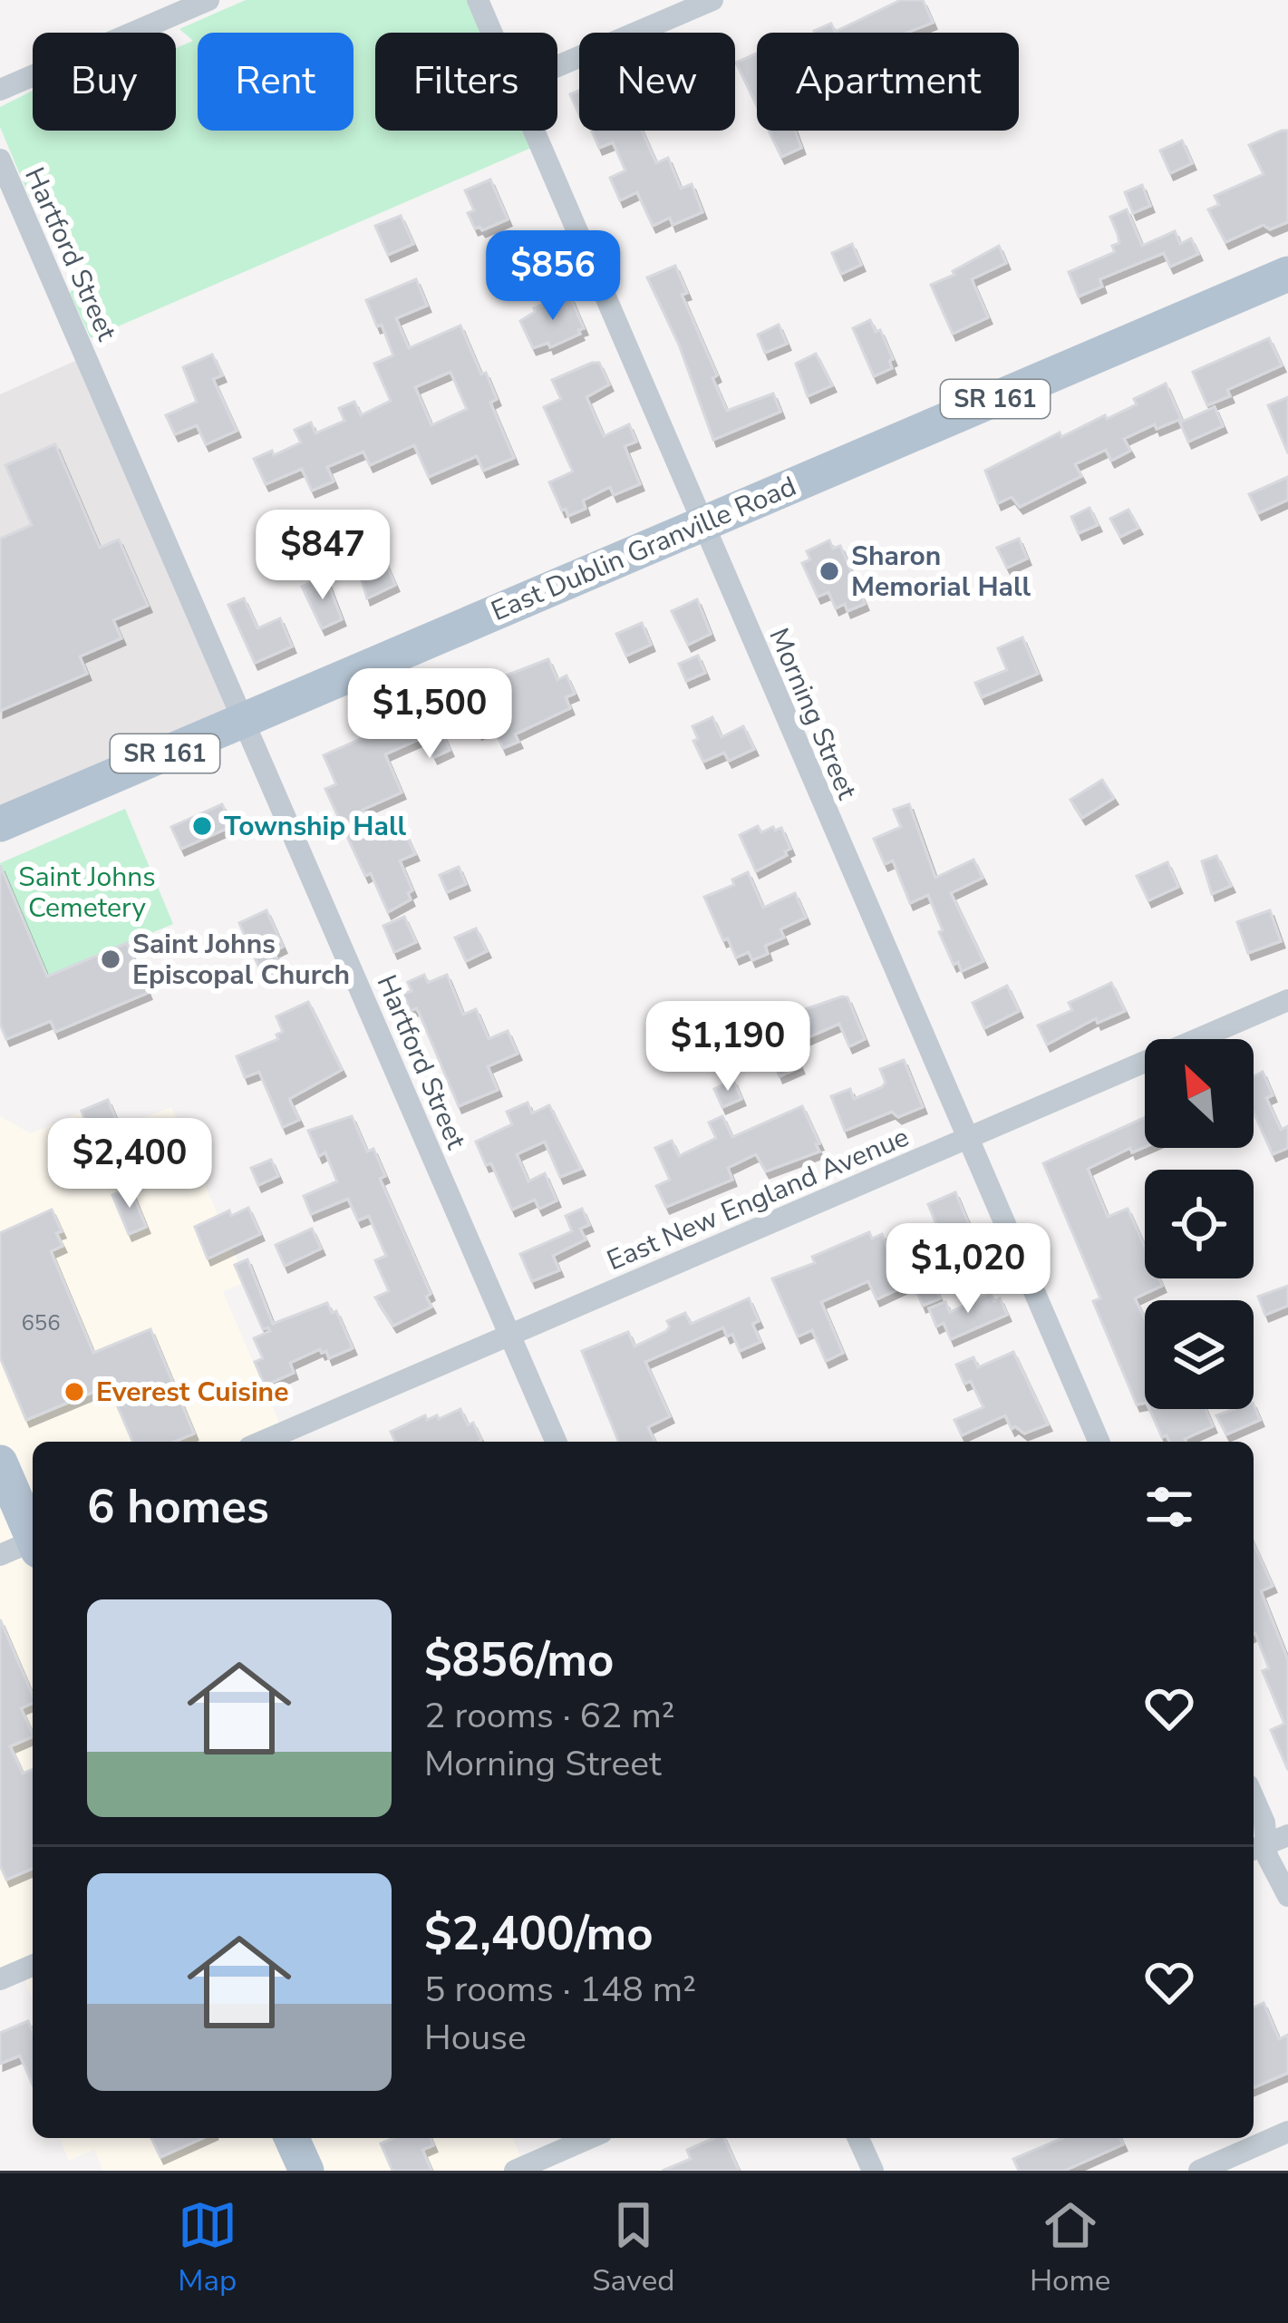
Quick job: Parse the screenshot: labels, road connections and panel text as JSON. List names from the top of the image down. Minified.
{"streets":{"main road":["SR 161","East Dublin Granville Road"],"street":["Hartford Street","Morning Street","East New England Avenue"]},"crossings":[["Hartford Street","East Dublin Granville Road"],["Hartford Street","East New England Avenue"],["East Dublin Granville Road","Morning Street"],["Morning Street","East New England Avenue"]],"parks":["Saint Johns Cemetery"],"places":["Sharon Memorial Hall","Township Hall","Saint Johns Episcopal Church","Everest Cuisine"],"house_numbers":["656"],"north":"top left","page":{"chip":["Buy","Rent","Filters","New","Apartment"],"price":["$856","$847","$1,500","$1,190","$2,400","$1,020"],"heading":"6 homes","list":[{"name":"$856/mo","note":"2 rooms · 62 m² · Morning Street"},{"name":"$2,400/mo","note":"5 rooms · 148 m² · House"}],"tabs":["Map","Saved","Home"]}}
